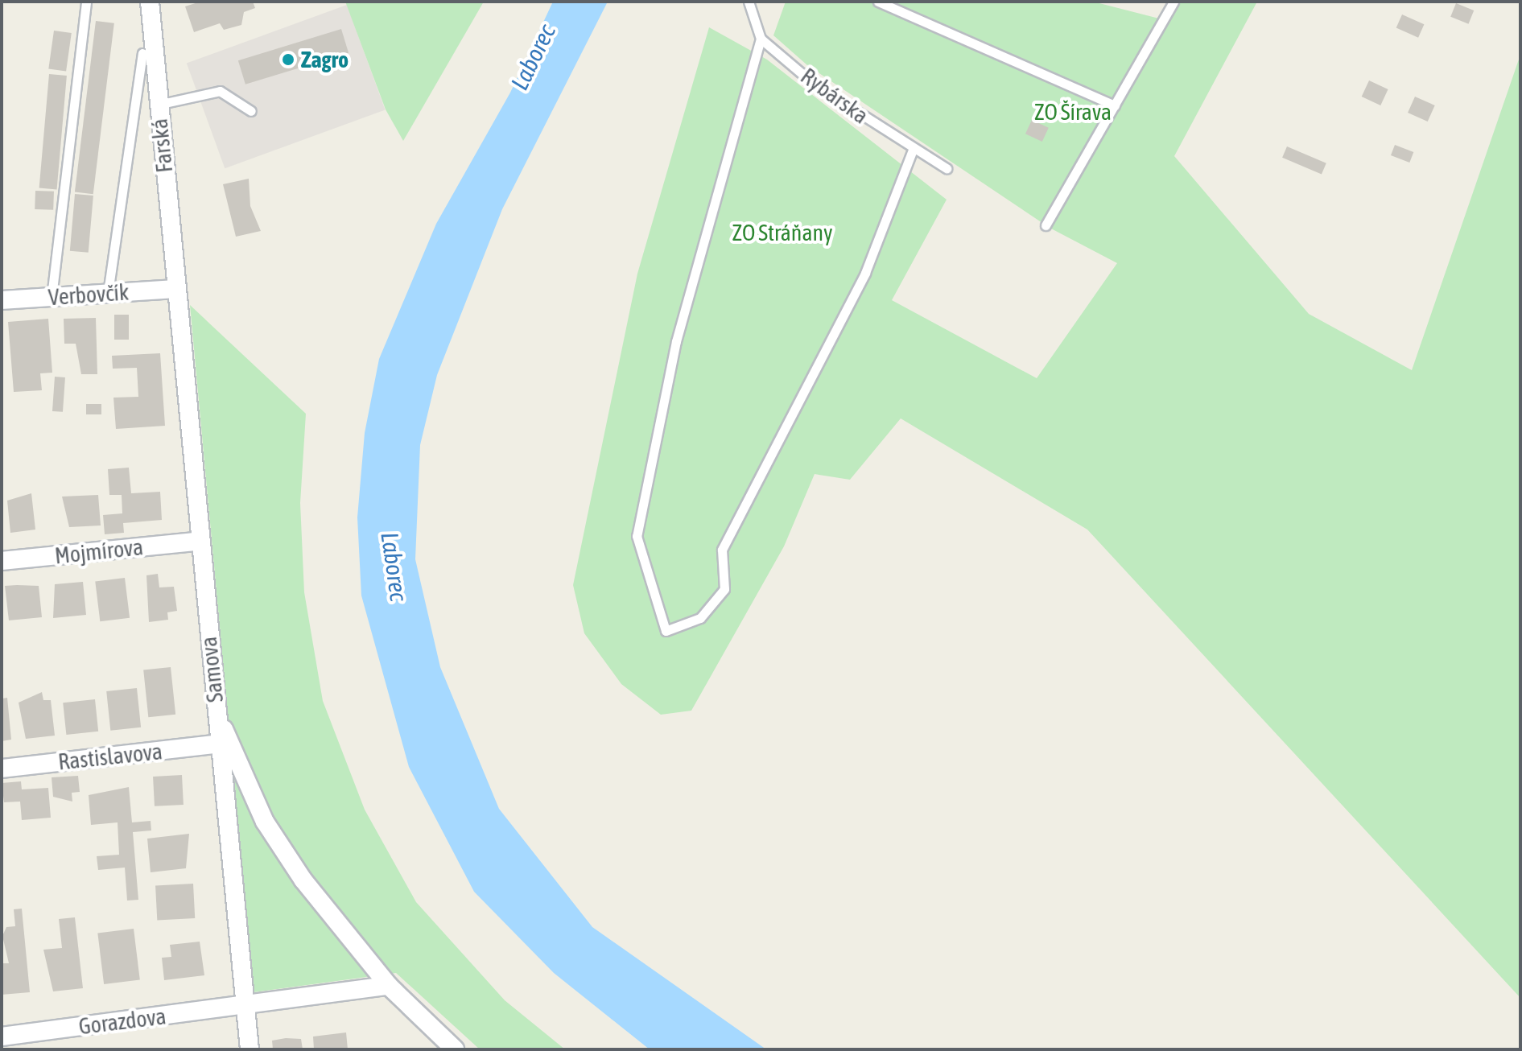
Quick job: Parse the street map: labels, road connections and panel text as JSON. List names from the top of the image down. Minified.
{"streets":{"street":["Farská","Verbovčík","Mojmírova","Samova","Rastislavova","Gorazdova"],"lane":["Rybárska"]},"crossings":[["Farská","Verbovčík"],["Farská","Samova"],["Verbovčík","Samova"],["Mojmírova","Samova"],["Samova","Rastislavova"],["Samova","Gorazdova"]],"water":["Laborec"],"parks":["ZO Šírava","ZO Stráňany"],"places":["Zagro"]}
